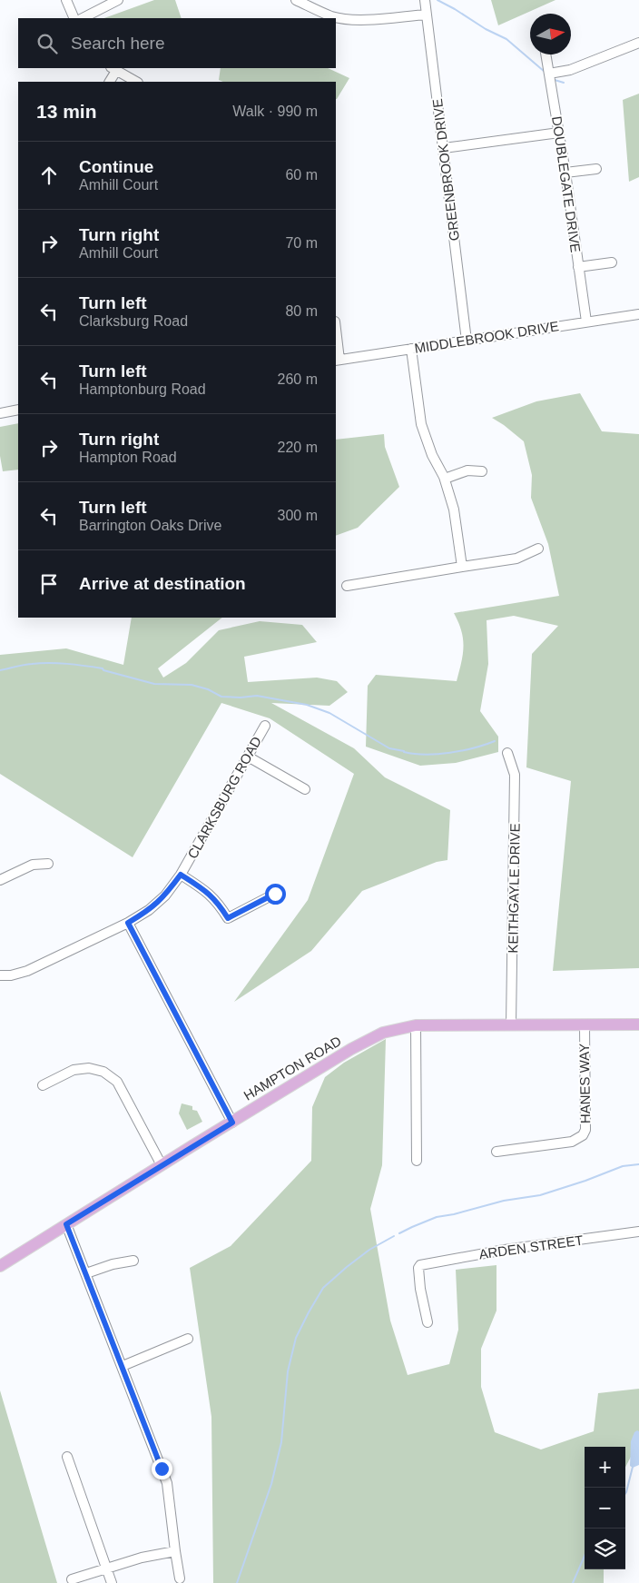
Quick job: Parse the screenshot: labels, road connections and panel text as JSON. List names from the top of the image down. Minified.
{"streets":{"main road":["HAMPTON ROAD"],"street":["GREENBROOK DRIVE","DOUBLEGATE DRIVE","MIDDLEBROOK DRIVE","CLARKSBURG ROAD","KEITHGAYLE DRIVE","HANES WAY","ARDEN STREET"]},"crossings":[["GREENBROOK DRIVE","MIDDLEBROOK DRIVE"],["DOUBLEGATE DRIVE","MIDDLEBROOK DRIVE"],["KEITHGAYLE DRIVE","HAMPTON ROAD"],["HAMPTON ROAD","HANES WAY"]],"north":"right","page":{"search":"Search here","heading":["13 min","Walk · 990 m"],"list":[["Continue","Amhill Court","60 m"],["Turn right","Amhill Court","70 m"],["Turn left","Clarksburg Road","80 m"],["Turn left","Hamptonburg Road","260 m"],["Turn right","Hampton Road","220 m"],["Turn left","Barrington Oaks Drive","300 m"],"Arrive at destination"],"map_buttons":["+","−"]}}
